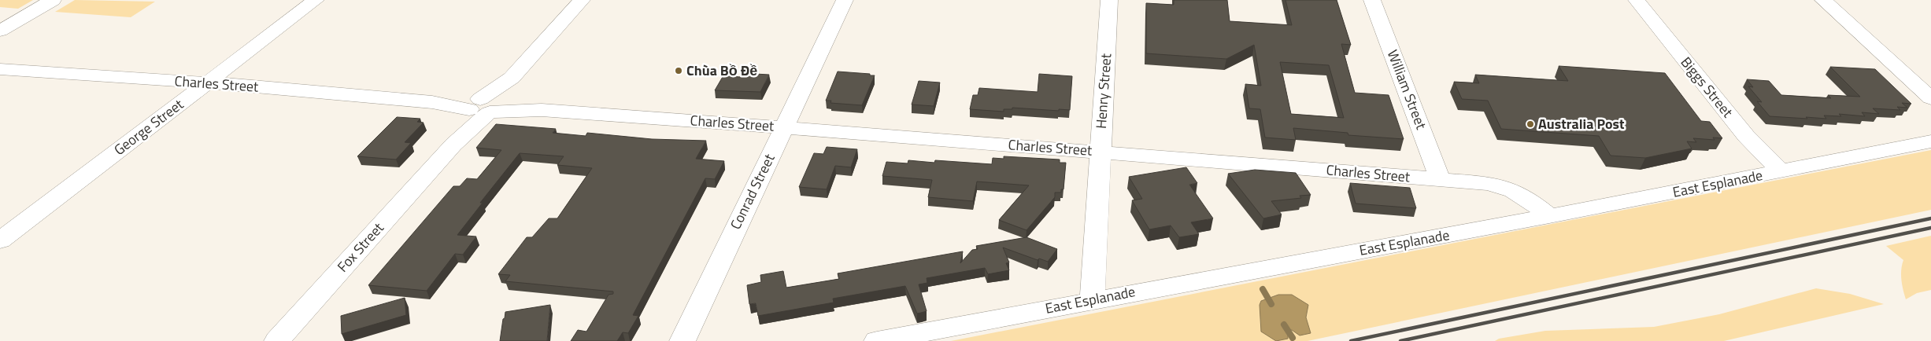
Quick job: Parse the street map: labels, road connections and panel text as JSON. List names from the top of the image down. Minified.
{"streets":{"street":["Charles Street","Biggs Street","William Street","Henry Street","George Street","East Esplanade","Conrad Street","Fox Street"]},"crossings":[["Charles Street","William Street"],["Charles Street","Henry Street"],["Charles Street","George Street"],["Charles Street","East Esplanade"],["Charles Street","Conrad Street"],["Charles Street","Fox Street"],["Biggs Street","East Esplanade"],["Henry Street","East Esplanade"]],"places":["Chùa Bồ Đề","Australia Post"]}
